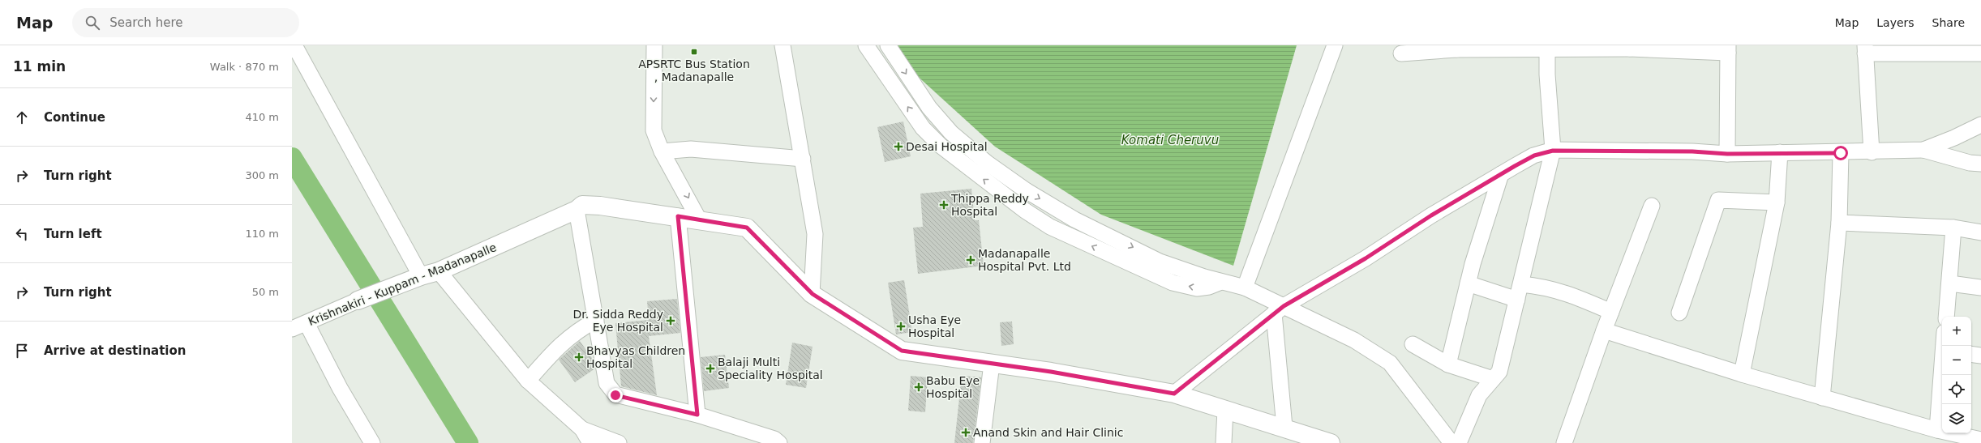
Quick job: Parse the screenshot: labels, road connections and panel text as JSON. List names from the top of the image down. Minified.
{"streets":{"main road":["Krishnakiri - Kuppam - Madanapalle"]},"water":["Komati Cheruvu"],"places":{"transit":["APSRTC Bus Station , Madanapalle"],"health":["Desai Hospital","Thippa Reddy Hospital","Madanapalle Hospital Pvt. Ltd","Dr. Sidda Reddy Eye Hospital","Usha Eye Hospital","Bhavyas Children Hospital","Balaji Multi Speciality Hospital","Babu Eye Hospital","Anand Skin and Hair Clinic"]},"page":{"header":"Map","search":"Search here","nav":["Map","Layers","Share"],"heading":["11 min","Walk · 870 m"],"list":[["Continue","410 m"],["Turn right","300 m"],["Turn left","110 m"],["Turn right","50 m"],"Arrive at destination"],"map_buttons":["+","−"]}}
